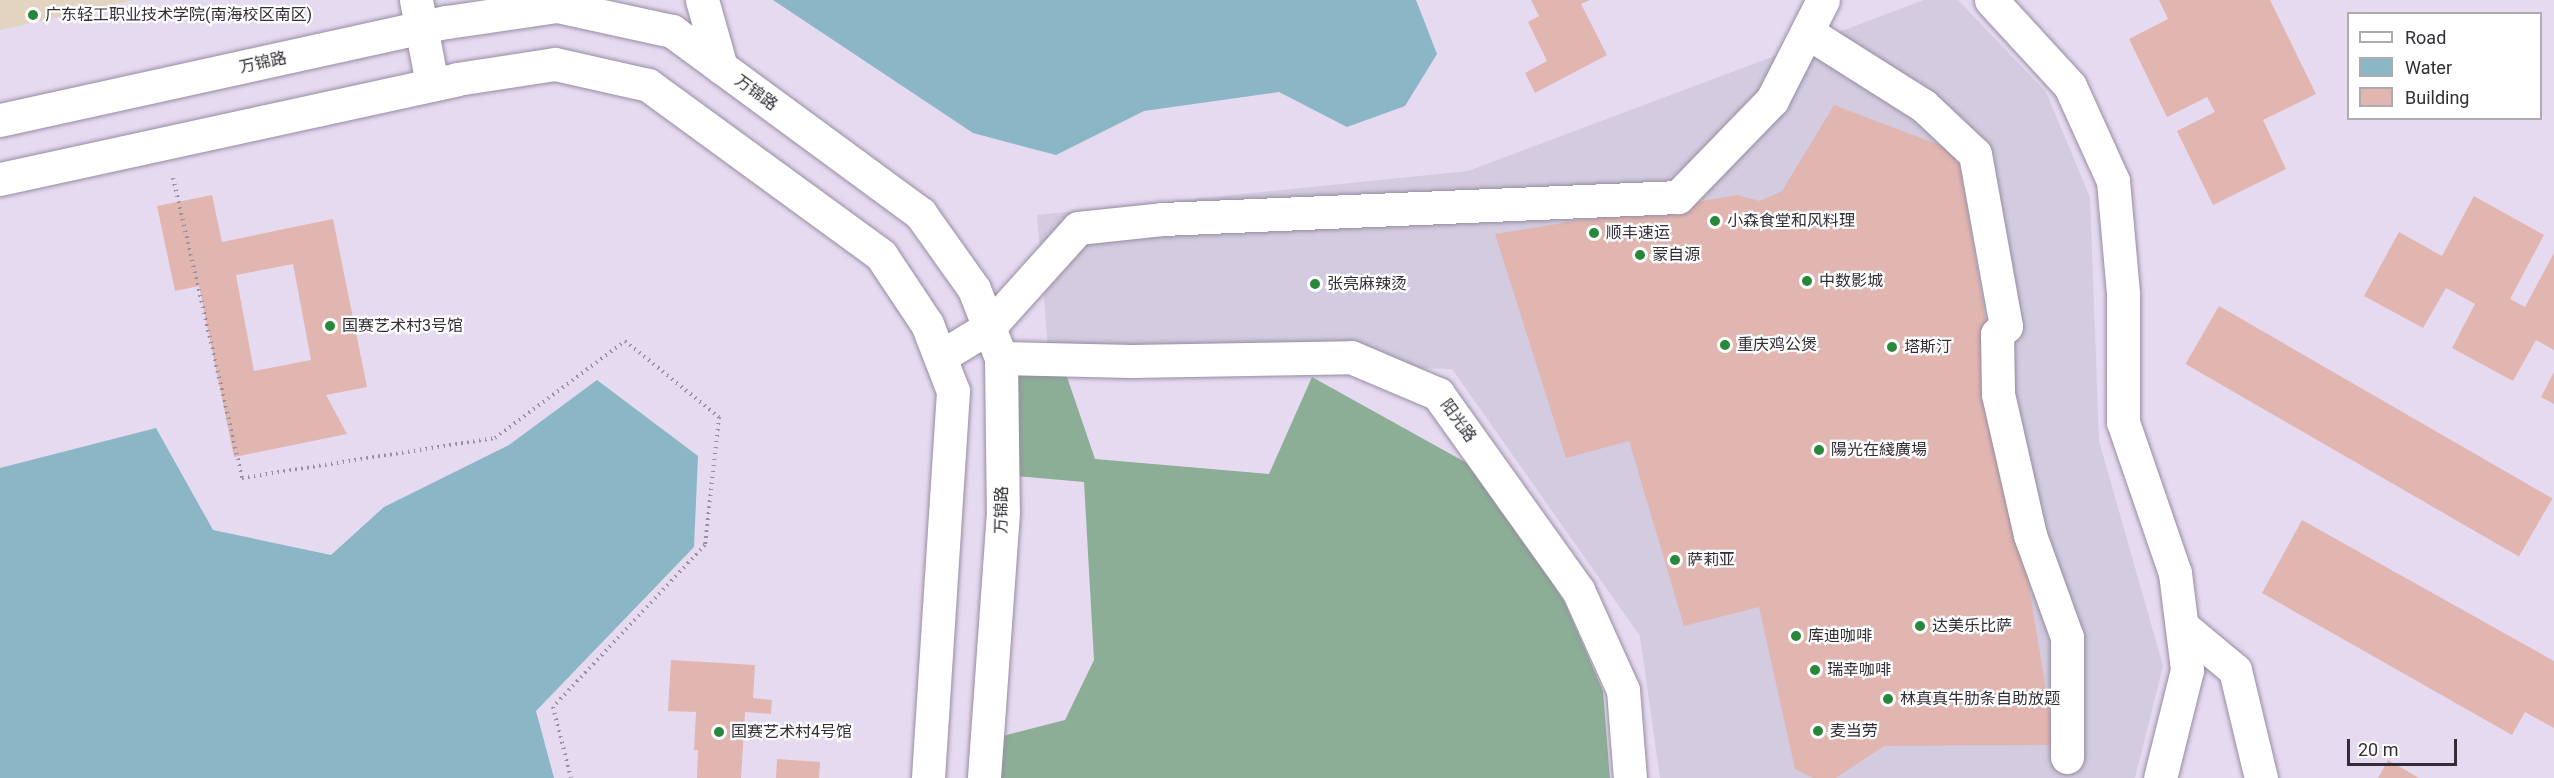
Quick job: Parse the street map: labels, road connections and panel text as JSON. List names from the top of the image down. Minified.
{"streets":{"street":["万锦路","阳光路"]},"crossings":[["万锦路","阳光路"]],"places":["广东轻工职业技术学院(南海校区南区)","小森食堂和风料理","顺丰速运","蒙自源","中数影城","张亮麻辣烫","国赛艺术村3号馆","重庆鸡公煲","塔斯汀","陽光在綫廣場","萨莉亚","达美乐比萨","库迪咖啡","瑞幸咖啡","林真真牛肋条自助放题","麦当劳","国赛艺术村4号馆"],"legend":["Road","Water","Building"],"scale_bar":"20 m"}
